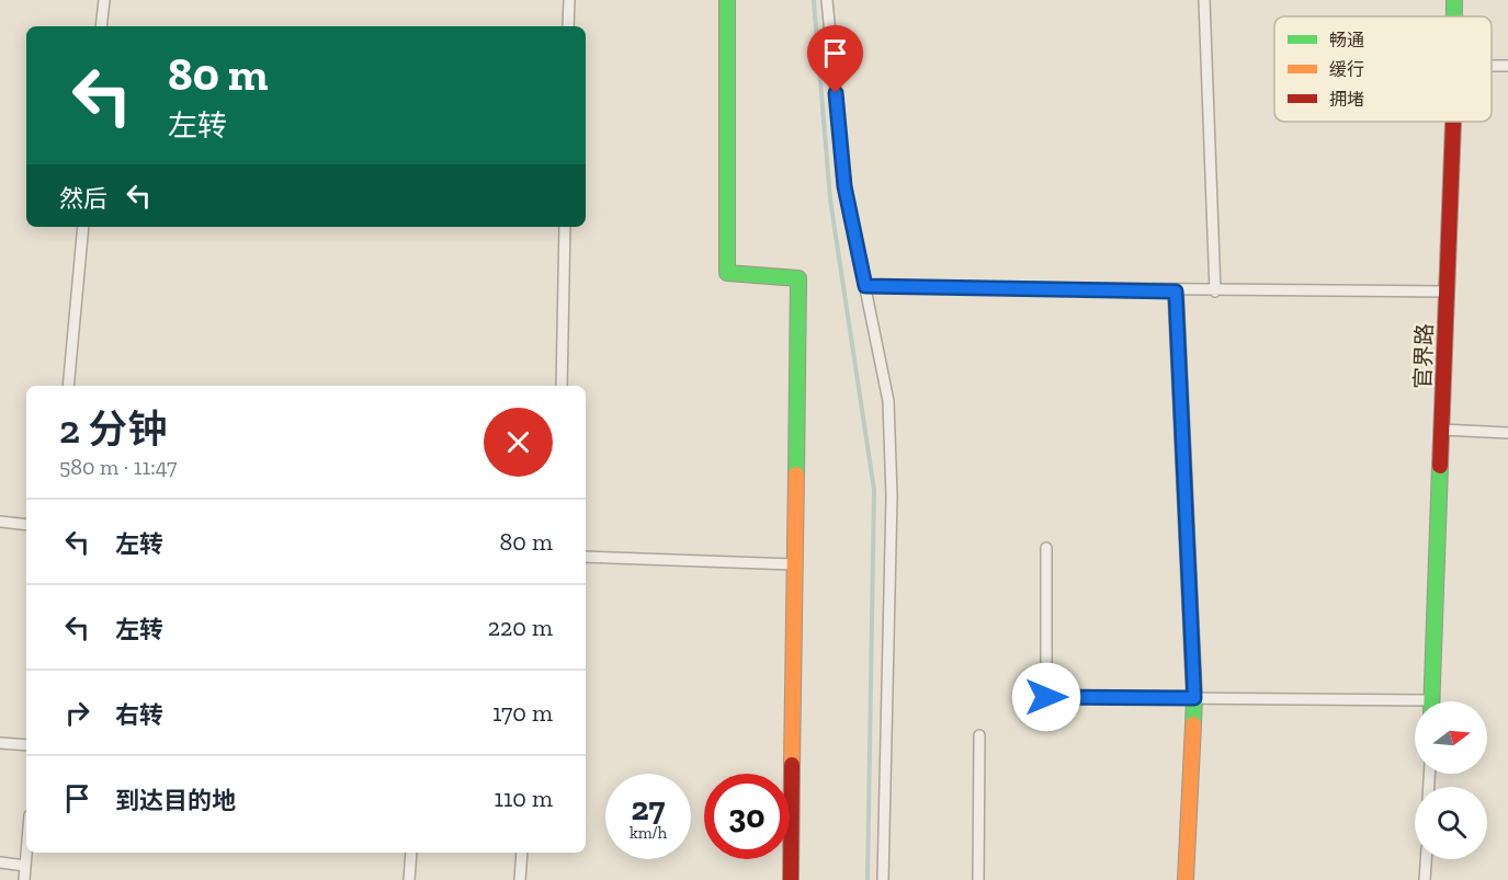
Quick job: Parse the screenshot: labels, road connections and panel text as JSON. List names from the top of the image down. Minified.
{"streets":{"street":["官界路"]},"legend":["畅通","缓行","拥堵"],"north":"right","page":{"turn":["80 m","左转"],"then":"然后","heading":["2 分钟","580 m · 11:47"],"list":[{"name":"左转","value":"80 m"},{"name":"左转","value":"220 m"},{"name":"右转","value":"170 m"},{"name":"到达目的地","value":"110 m"}],"speed":"27 km/h","limit":"30"}}
